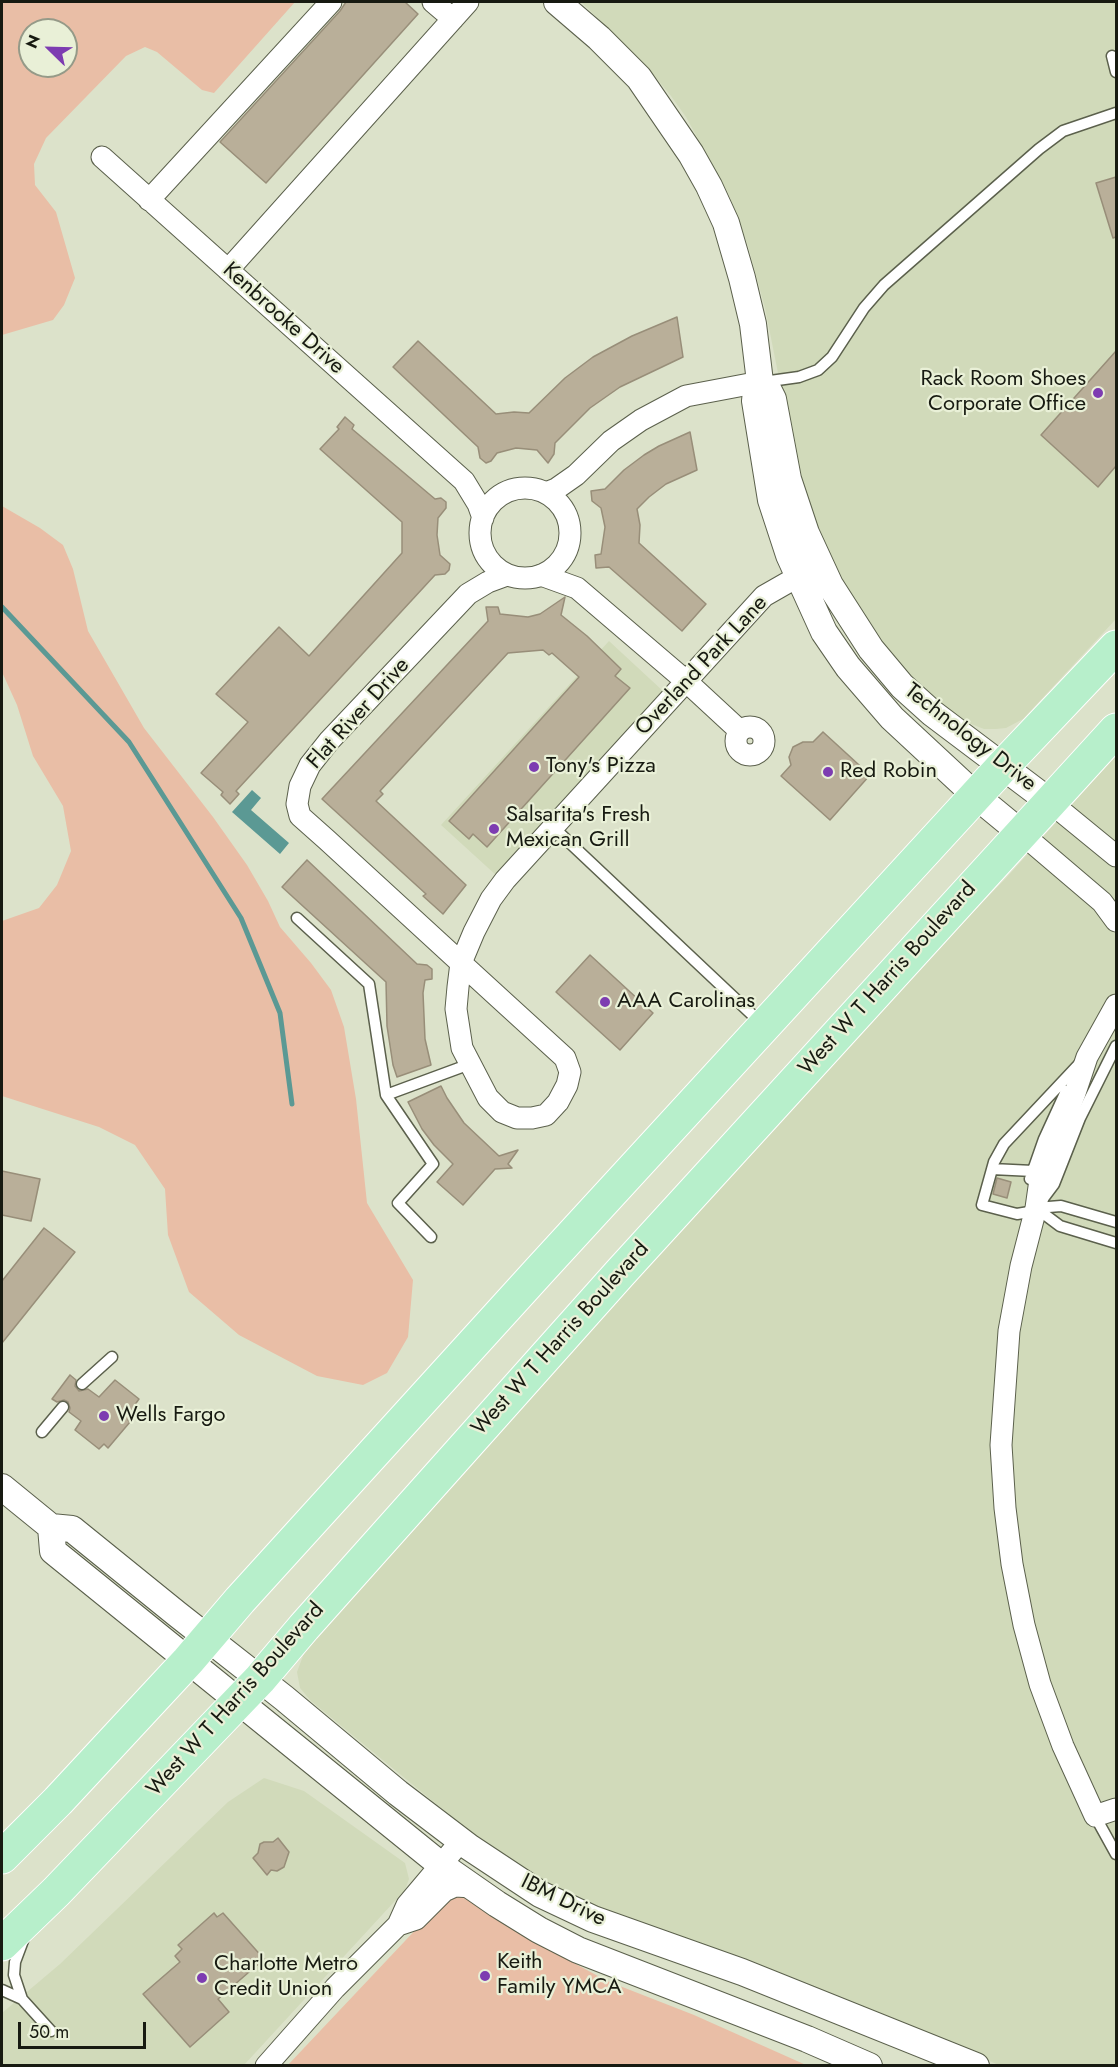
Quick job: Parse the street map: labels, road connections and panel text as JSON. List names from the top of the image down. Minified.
{"streets":{"main road":["West W T Harris Boulevard"],"street":["Kenbrooke Drive","Overland Park Lane","Flat River Drive","Technology Drive","IBM Drive"]},"crossings":[["Kenbrooke Drive","Flat River Drive"],["Overland Park Lane","Flat River Drive"],["Overland Park Lane","Technology Drive"],["Technology Drive","West W T Harris Boulevard"],["West W T Harris Boulevard","IBM Drive"]],"places":["Rack Room Shoes Corporate Office","Tony's Pizza","Red Robin","Salsarita's Fresh Mexican Grill","AAA Carolinas","Wells Fargo","Keith Family YMCA","Charlotte Metro Credit Union"],"scale_bar":"50 m","north":"top left"}
